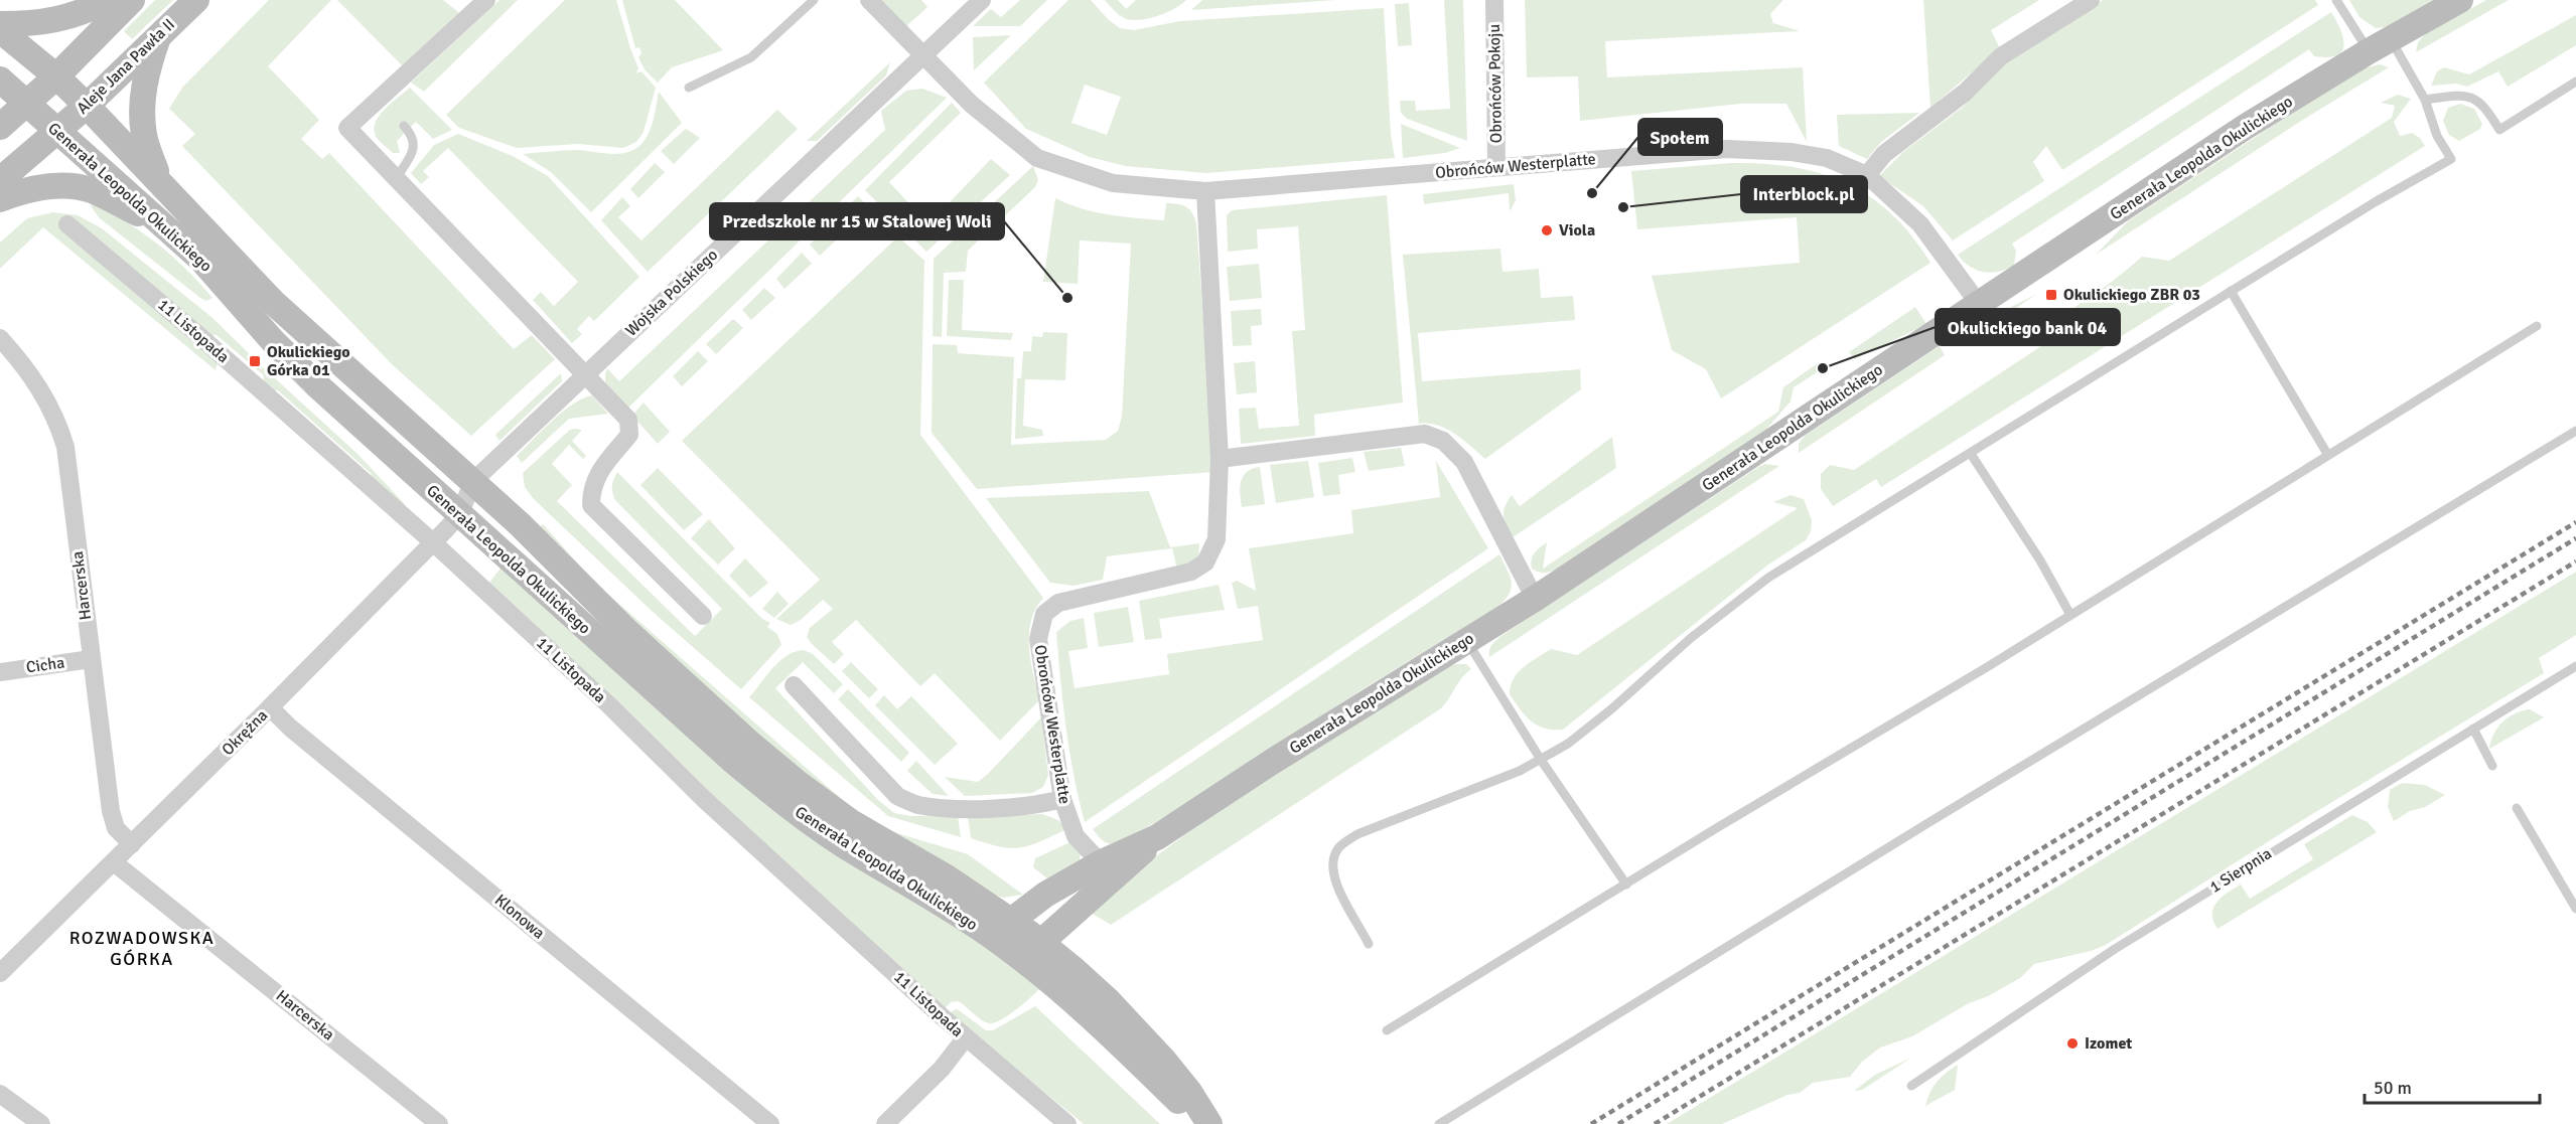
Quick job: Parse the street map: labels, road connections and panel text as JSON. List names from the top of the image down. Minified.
{"streets":{"street":["Aleje Jana Pawła II","Obrońców Pokoju","Generała Leopolda Okulickiego","Obrońców Westerplatte","Wojska Polskiego","11 Listopada","Harcerska","Cicha","Okrężna","Klonowa"],"lane":["1 Sierpnia"]},"crossings":[["Aleje Jana Pawła II","Generała Leopolda Okulickiego"],["Obrońców Pokoju","Obrońców Westerplatte"],["Generała Leopolda Okulickiego","Obrońców Westerplatte"],["Generała Leopolda Okulickiego","Wojska Polskiego"],["Generała Leopolda Okulickiego","Okrężna"],["Obrońców Westerplatte","Wojska Polskiego"],["Wojska Polskiego","Okrężna"],["11 Listopada","Okrężna"],["Harcerska","Cicha"],["Harcerska","Okrężna"],["Okrężna","Klonowa"]],"districts":["ROZWADOWSKA GÓRKA"],"places":{"other":["Społem","Interblock.pl","Viola","Przedszkole nr 15 w Stalowej Woli","Okulickiego bank 04","Izomet"],"transit":["Okulickiego ZBR 03","Okulickiego Górka 01"]},"scale_bar":"50 m"}
